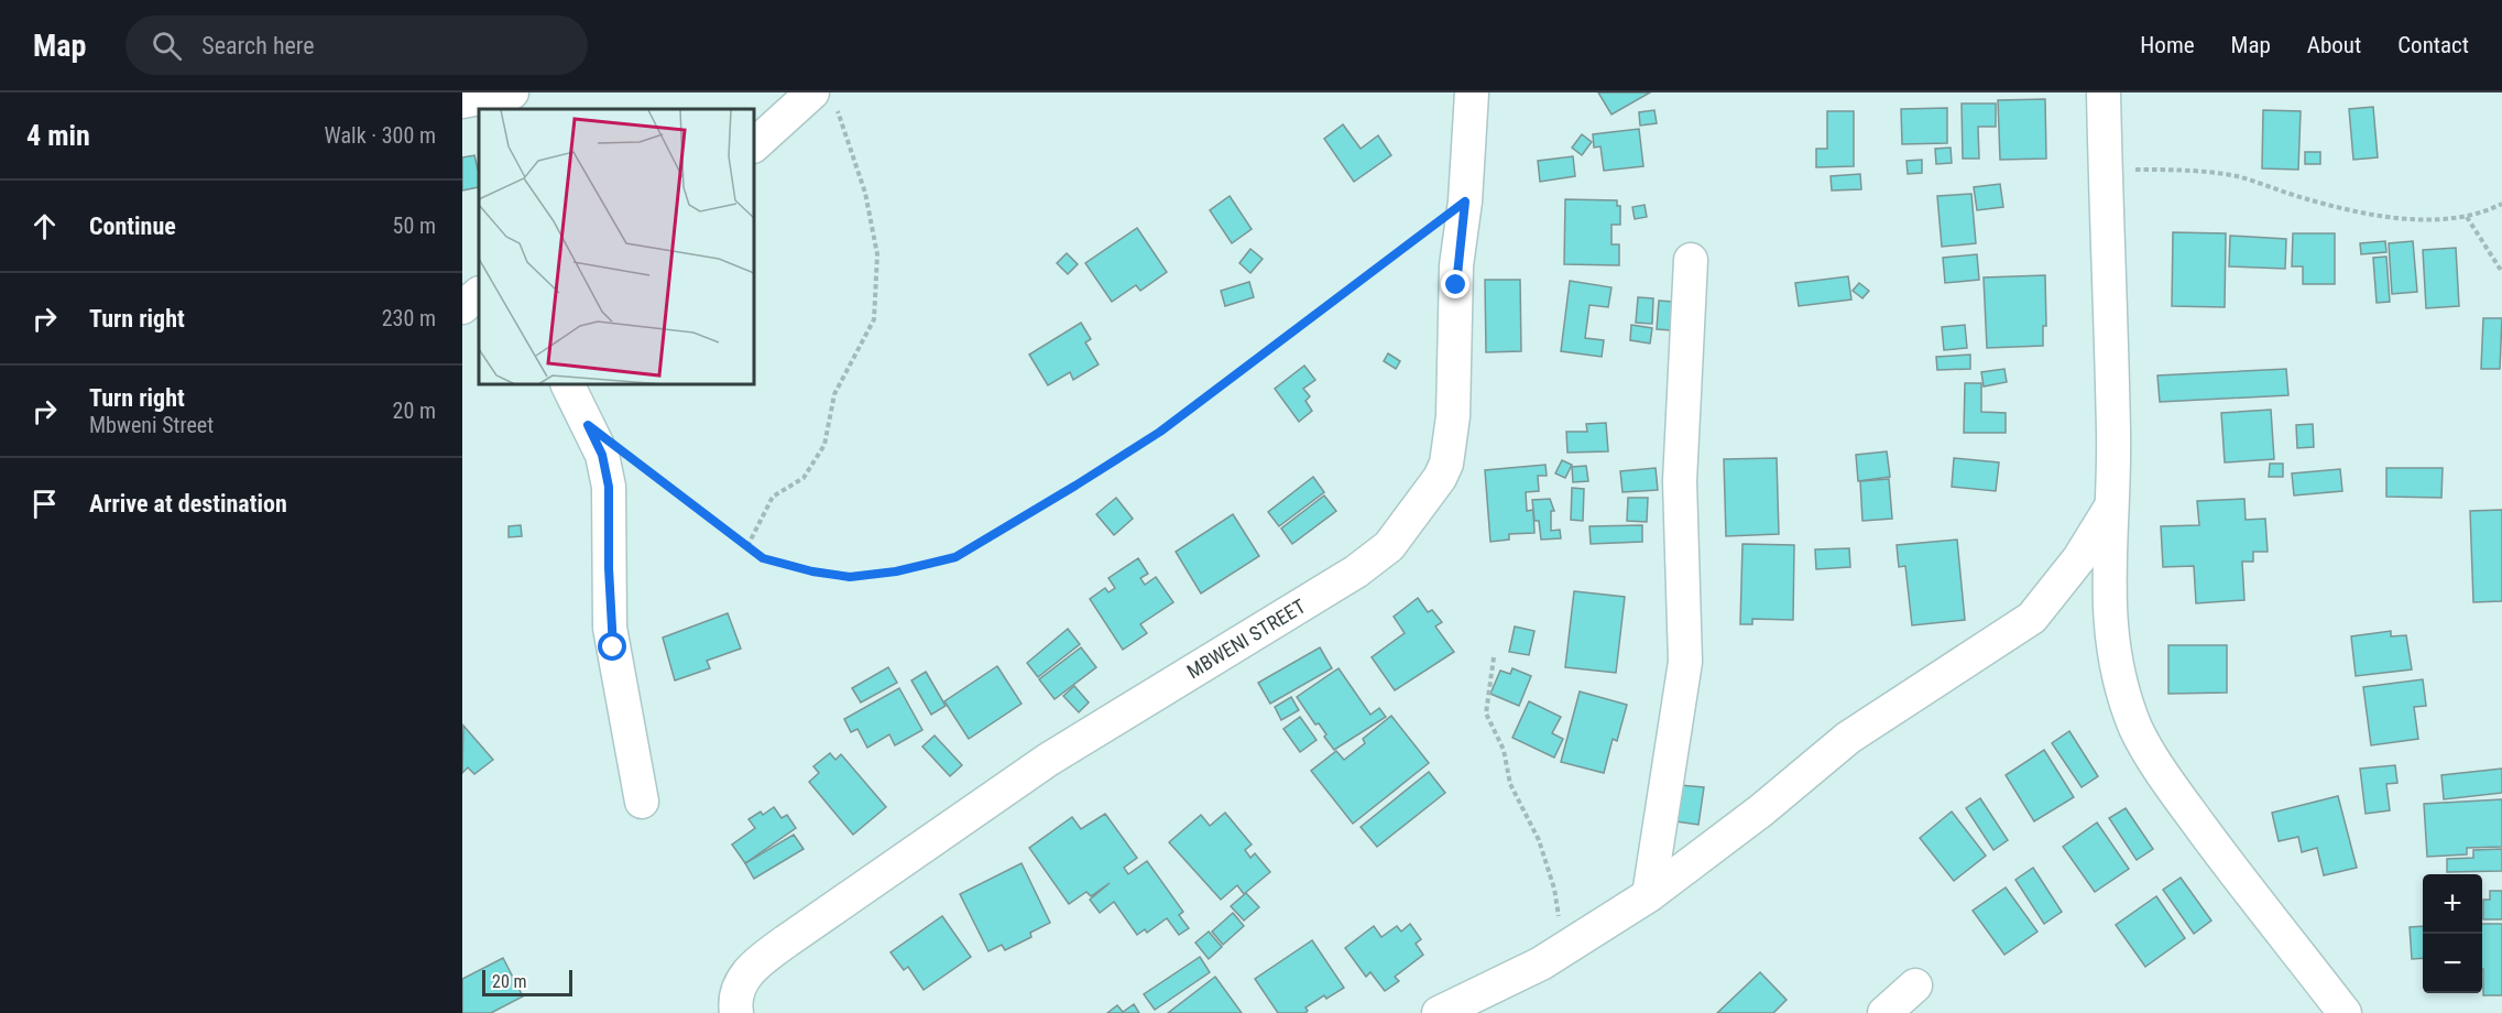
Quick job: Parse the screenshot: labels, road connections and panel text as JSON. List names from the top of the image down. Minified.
{"streets":{"street":["MBWENI STREET"]},"scale_bar":"20 m","page":{"header":"Map","search":"Search here","nav":["Home","Map","About","Contact"],"heading":["4 min","Walk · 300 m"],"list":[["Continue","50 m"],["Turn right","230 m"],["Turn right","Mbweni Street","20 m"],"Arrive at destination"],"map_buttons":["+","−"],"scale":"20 m"}}
